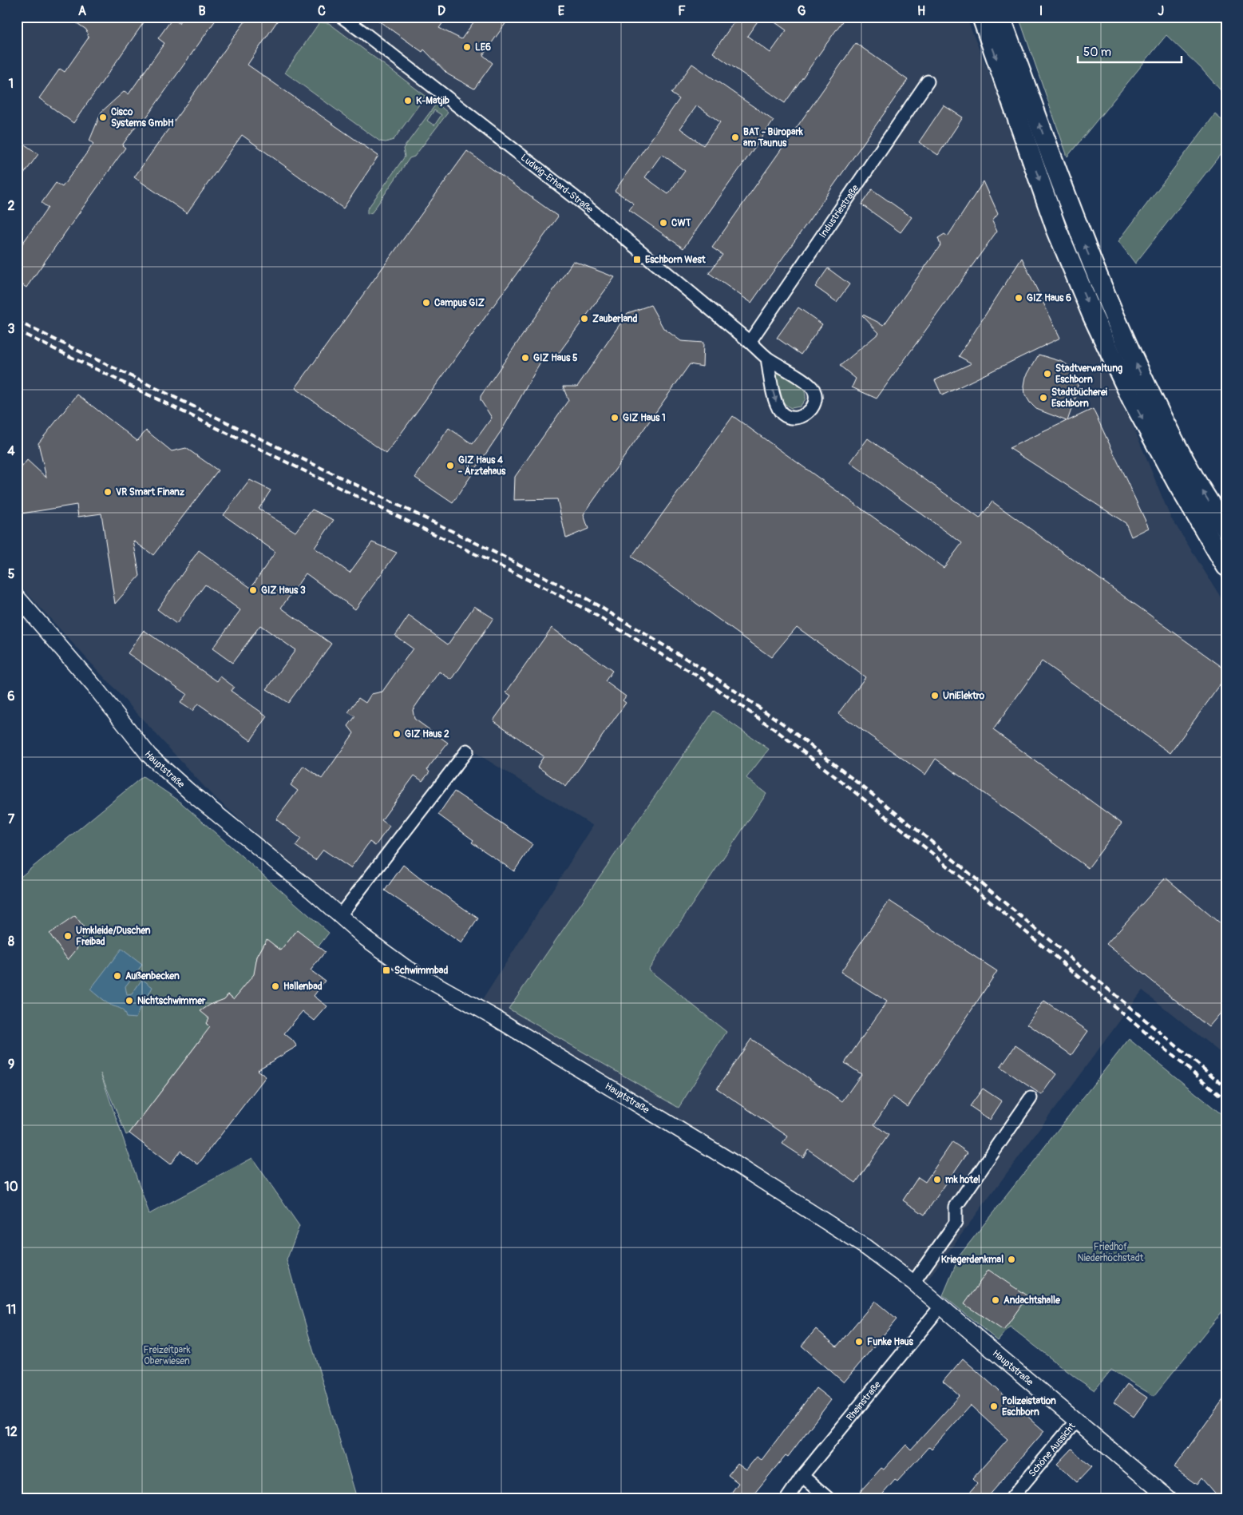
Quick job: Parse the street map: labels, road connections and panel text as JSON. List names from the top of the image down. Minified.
{"streets":{"street":["Ludwig-Erhard-Straße","Industriestraße","Hauptstraße","Rheinstraße","Schöne Aussicht"]},"crossings":[["Ludwig-Erhard-Straße","Industriestraße"],["Hauptstraße","Rheinstraße"],["Hauptstraße","Schöne Aussicht"]],"parks":["Friedhof Niederhöchstadt","Freizeitpark Oberwiesen"],"places":{"other":["LE6","K-Matjib","Cisco Systems GmbH","BAT - Büropark am Taunus","CWT","GIZ Haus 6","Campus GIZ","Zauberland","GIZ Haus 5","Stadtverwaltung Eschborn","Stadtbücherei Eschborn","GIZ Haus 1","GIZ Haus 4 - Ärztehaus","VR Smart Finanz","GIZ Haus 3","UniElektro","GIZ Haus 2","Umkleide/Duschen Freibad","Außenbecken","Hallenbad","Nichtschwimmer","mk hotel","Kriegerdenkmal","Andachtshalle","Funke Haus","Polizeistation Eschborn"],"transit":["Eschborn West","Schwimmbad"]},"scale_bar":"50 m","grid":{"columns":["A","B","C","D","E","F","G","H","I","J"],"rows":["1","2","3","4","5","6","7","8","9","10","11","12"]}}
